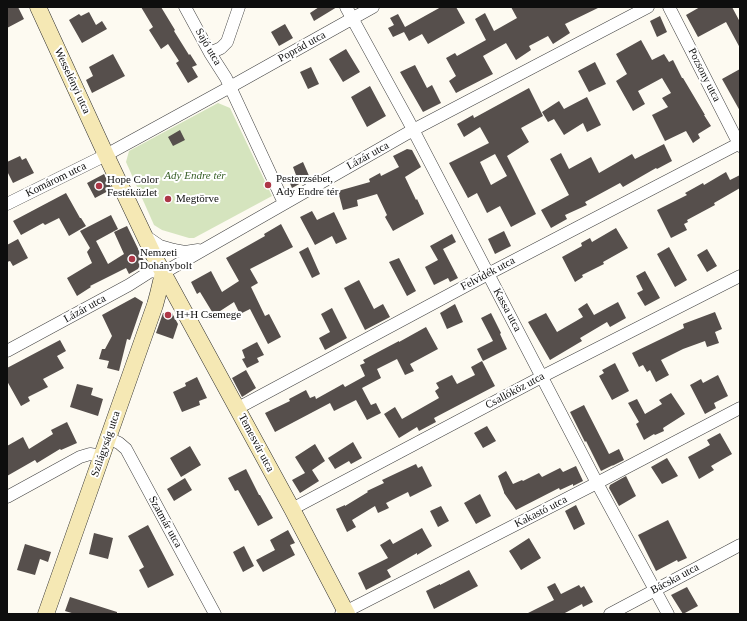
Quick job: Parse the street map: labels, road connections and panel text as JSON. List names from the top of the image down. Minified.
{"streets":{"street":["Sajó utca","Poprád utca","Pozsony utca","Wesselényi utca","Lázár utca","Komárom utca","Felvidék utca","Kassa utca","Csallóköz utca","Temesvár utca","Szilágyság utca","Kakastó utca","Szatmár utca","Bácska utca"]},"crossings":[["Sajó utca","Poprád utca"],["Poprád utca","Kassa utca"],["Pozsony utca","Felvidék utca"],["Wesselényi utca","Komárom utca"],["Lázár utca","Kassa utca"],["Lázár utca","Temesvár utca"],["Lázár utca","Szilágyság utca"],["Felvidék utca","Kassa utca"],["Felvidék utca","Temesvár utca"],["Kassa utca","Csallóköz utca"],["Kassa utca","Kakastó utca"],["Kassa utca","Bácska utca"],["Csallóköz utca","Temesvár utca"],["Temesvár utca","Szilágyság utca"],["Temesvár utca","Kakastó utca"],["Szilágyság utca","Szatmár utca"]],"parks":["Ady Endre tér"],"places":["Pesterzsébet, Ady Endre tér","Hope Color Festéküzlet","Megtörve","Nemzeti Dohánybolt","H+H Csemege"]}
